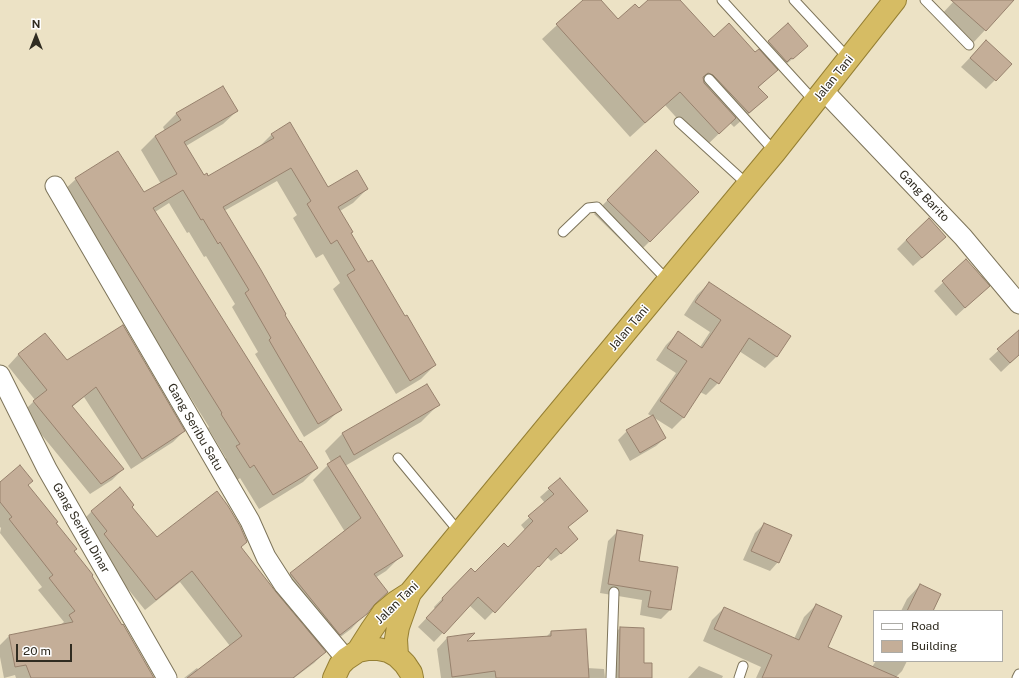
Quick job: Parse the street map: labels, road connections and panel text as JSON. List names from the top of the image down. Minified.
{"streets":{"highway":["Jalan Tani"],"street":["Gang Barito","Gang Seribu Satu","Gang Seribu Dinar"]},"crossings":[["Jalan Tani","Gang Barito"],["Jalan Tani","Gang Seribu Satu"]],"legend":["Road","Building"],"scale_bar":"20 m","north":"top"}
